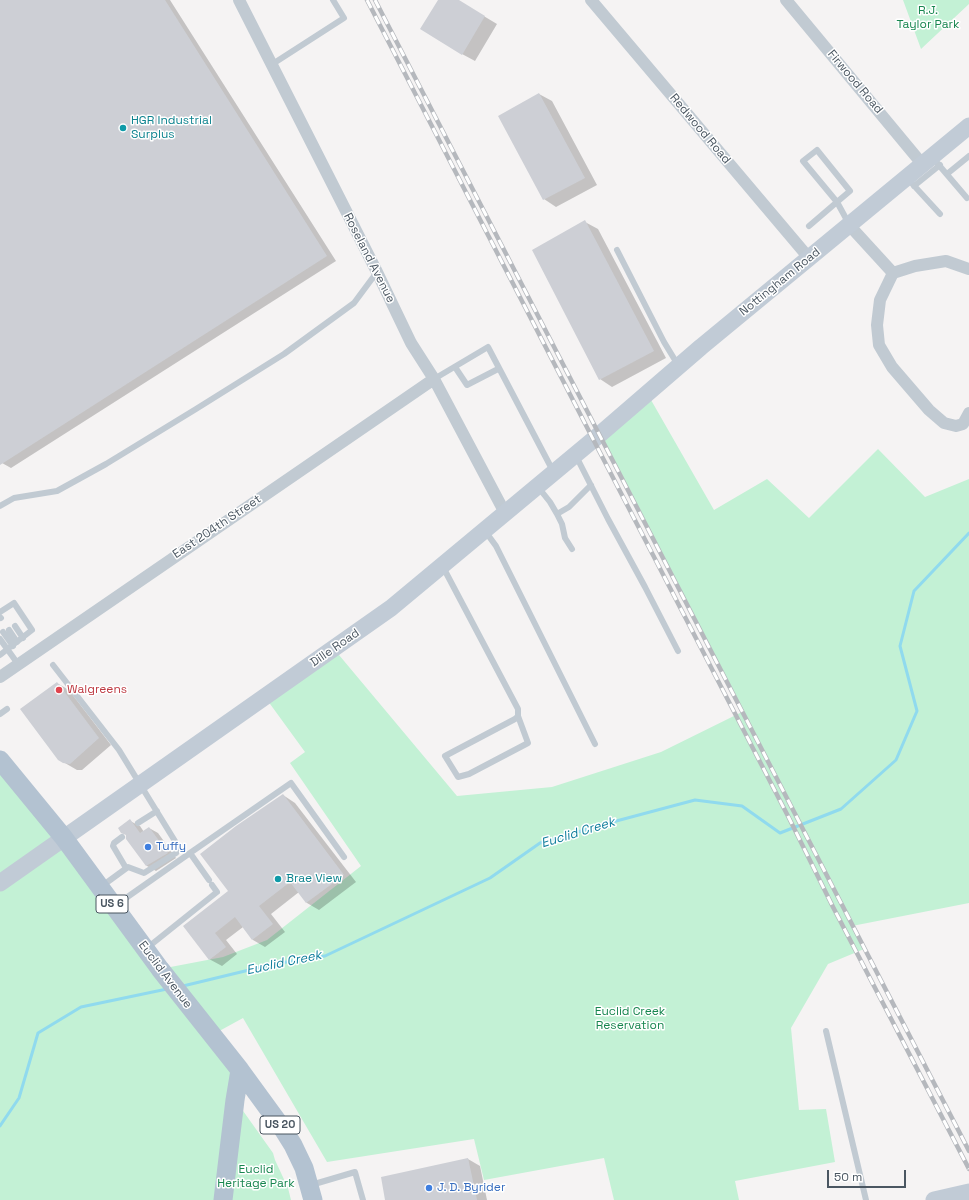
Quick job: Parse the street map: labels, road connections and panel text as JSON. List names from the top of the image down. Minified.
{"streets":{"main road":["US 6","Euclid Avenue","US 20"],"street":["Firwood Road","Redwood Road","Roseland Avenue","Nottingham Road","East 204th Street","Dille Road"]},"crossings":[["Firwood Road","Nottingham Road"],["Redwood Road","Nottingham Road"],["Roseland Avenue","East 204th Street"],["Roseland Avenue","Dille Road"],["Nottingham Road","Dille Road"],["Dille Road","Euclid Avenue"]],"water":["Euclid Creek"],"parks":["R.J. Taylor Park","Euclid Creek Reservation","Euclid Heritage Park"],"places":["HGR Industrial Surplus","Walgreens","Tuffy","Brae View","J. D. Byrider"],"scale_bar":"50 m"}
